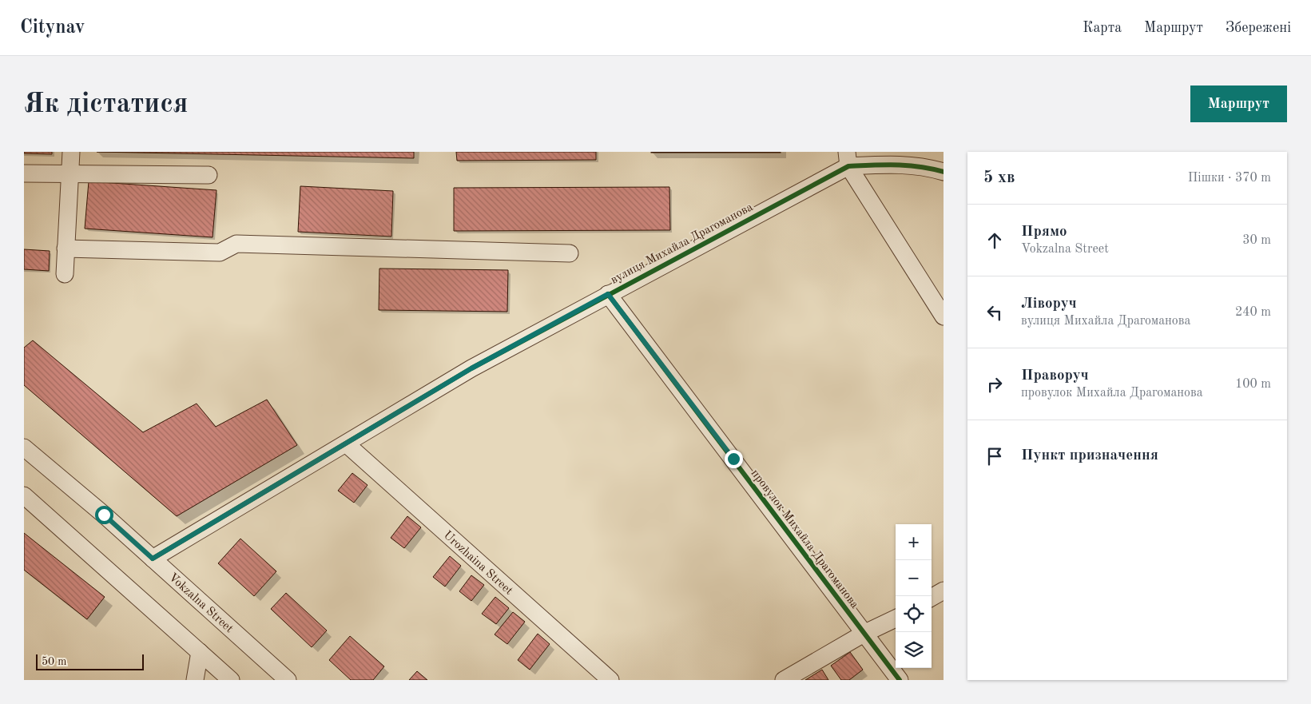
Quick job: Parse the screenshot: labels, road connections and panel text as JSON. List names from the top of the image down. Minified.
{"streets":{"street":["вулиця Михайла Драгоманова","провулок Михайла Драгоманова","Urozhaina Street","Vokzalna Street"]},"crossings":[["вулиця Михайла Драгоманова","провулок Михайла Драгоманова"],["вулиця Михайла Драгоманова","Urozhaina Street"],["вулиця Михайла Драгоманова","Vokzalna Street"]],"scale_bar":"50 m","page":{"header":"Citynav","nav":["Карта","Маршрут","Збережені"],"buttons":"Маршрут","title":"Як дістатися","heading":["5 хв","Пішки · 370 m"],"list":[["Прямо","Vokzalna Street","30 m"],["Ліворуч","вулиця Михайла Драгоманова","240 m"],["Праворуч","провулок Михайла Драгоманова","100 m"],"Пункт призначення"],"map_buttons":["+","−"],"scale":"50 m"}}
